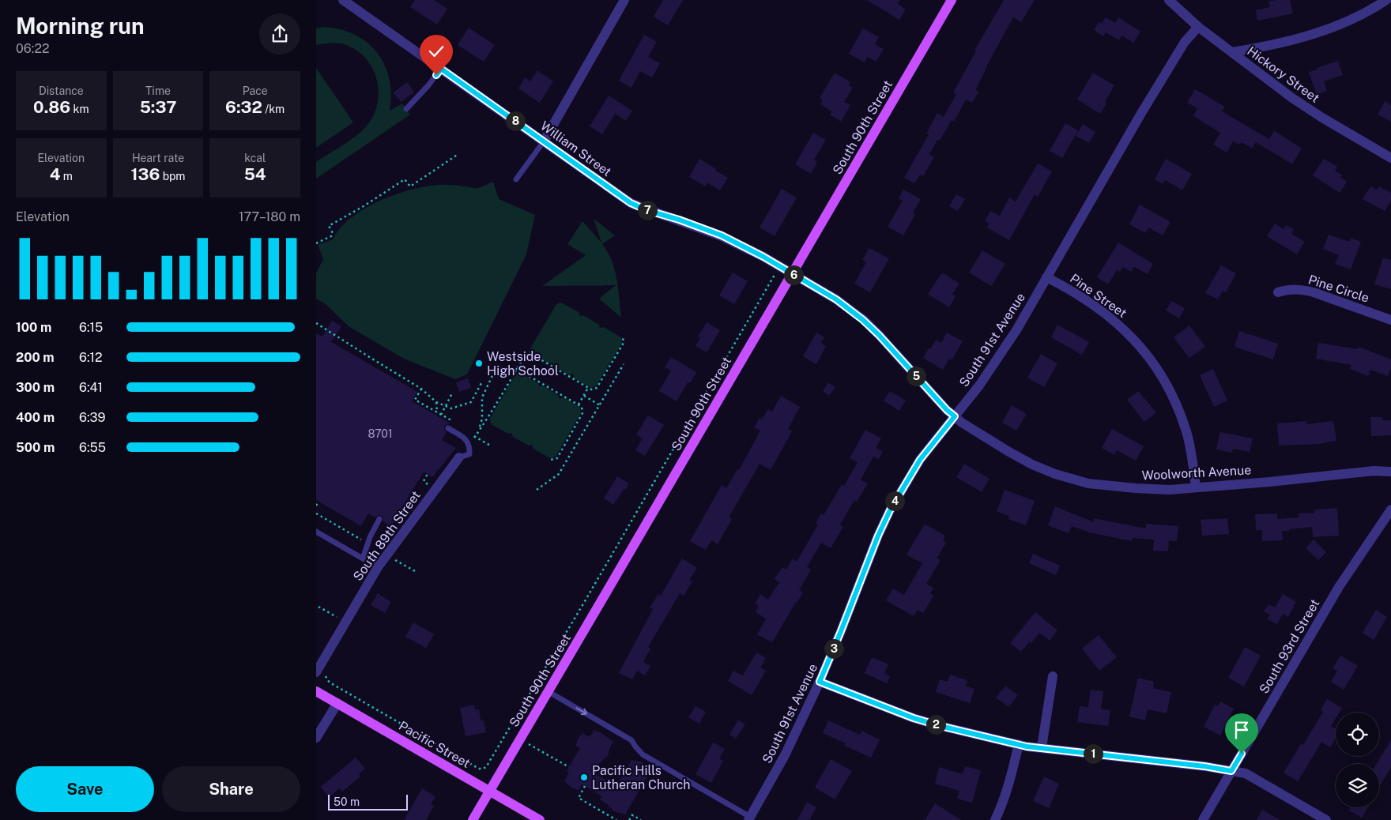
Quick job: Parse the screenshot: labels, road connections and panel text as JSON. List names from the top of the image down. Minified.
{"streets":{"main road":["South 90th Street","Pacific Street"],"street":["Hickory Street","William Street","Pine Circle","Pine Street","South 91st Avenue","Woolworth Avenue","South 89th Street","South 93rd Street"]},"crossings":[["Hickory Street","South 91st Avenue"],["South 90th Street","William Street"],["South 90th Street","Woolworth Avenue"],["South 90th Street","Pacific Street"],["William Street","Woolworth Avenue"],["Pine Street","South 91st Avenue"],["Pine Street","Woolworth Avenue"],["South 91st Avenue","Woolworth Avenue"]],"places":["Westside High School","Pacific Hills Lutheran Church"],"house_numbers":["8701"],"scale_bar":"50 m","page":{"heading":["Morning run","06:22"],"stats":[["Distance","0.86 km"],["Time","5:37"],["Pace","6:32 /km"],["Elevation","4 m"],["Heart rate","136 bpm"],["kcal","54"]],"pins":["8","7","6","5","4","3","2","1"],"chart":["Elevation","177–180 m"],"list":[{"name":"100 m","note":"6:15"},{"name":"200 m","note":"6:12"},{"name":"300 m","note":"6:41"},{"name":"400 m","note":"6:39"},{"name":"500 m","note":"6:55"}],"buttons":["Save","Share"],"scale":"50 m"}}
